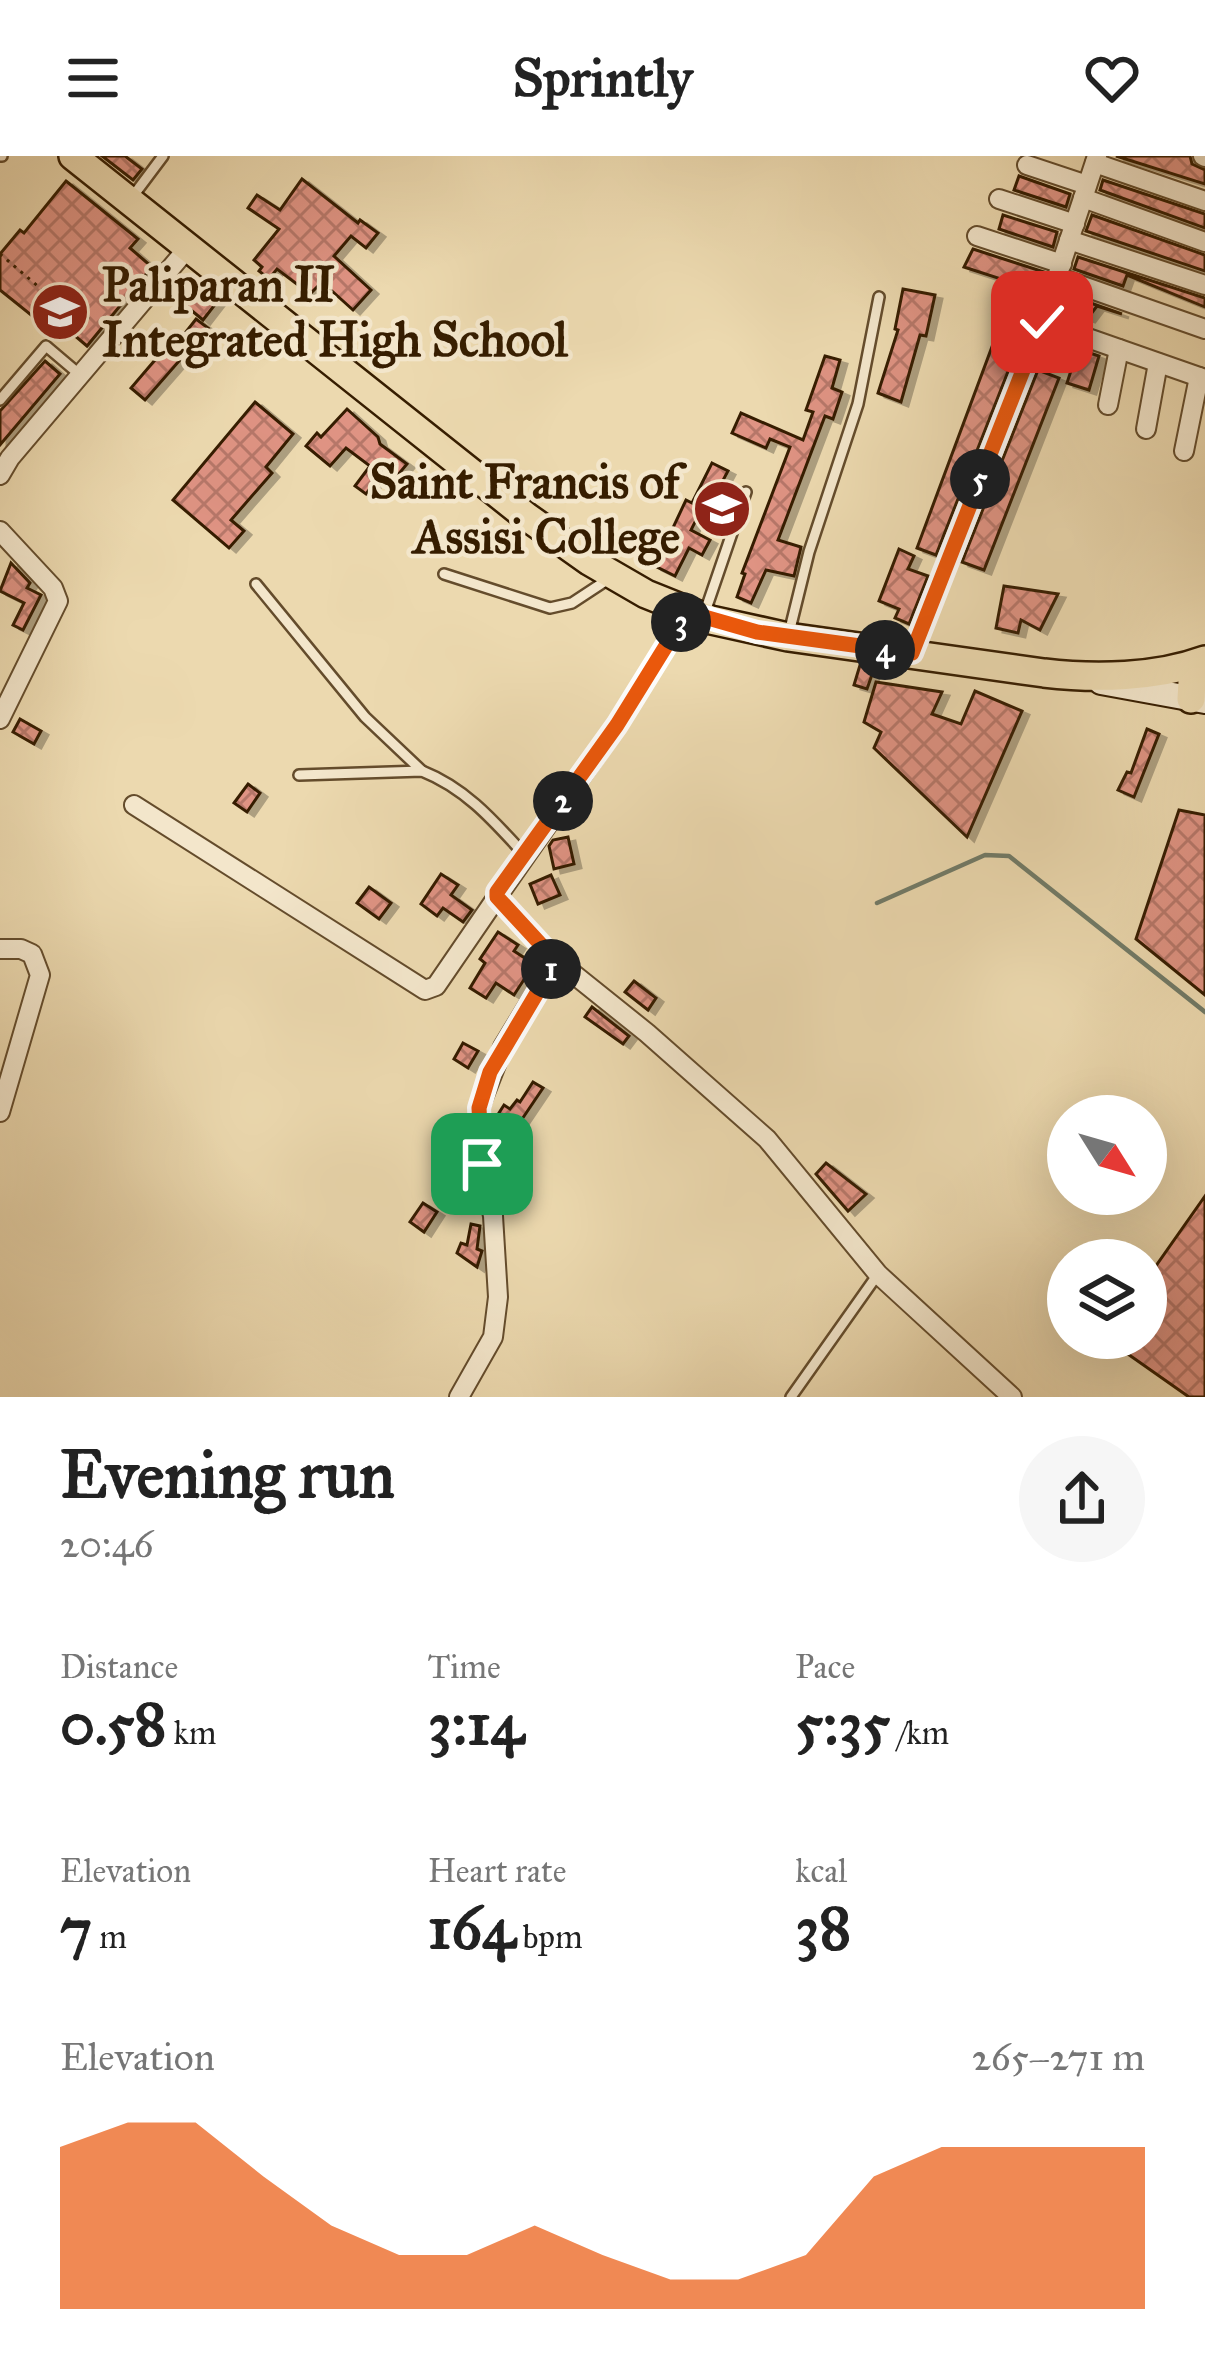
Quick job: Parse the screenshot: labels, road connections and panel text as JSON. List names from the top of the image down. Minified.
{"places":{"school or university":["Paliparan II Integrated High School","Saint Francis of Assisi College"]},"north":"bottom right","page":{"header":"Sprintly","pins":["5","3","4","2","1"],"heading":["Evening run","20:46"],"stats":[["Distance","0.58 km"],["Time","3:14"],["Pace","5:35 /km"],["Elevation","7 m"],["Heart rate","164 bpm"],["kcal","38"]],"chart":["Elevation","265–271 m"]}}
